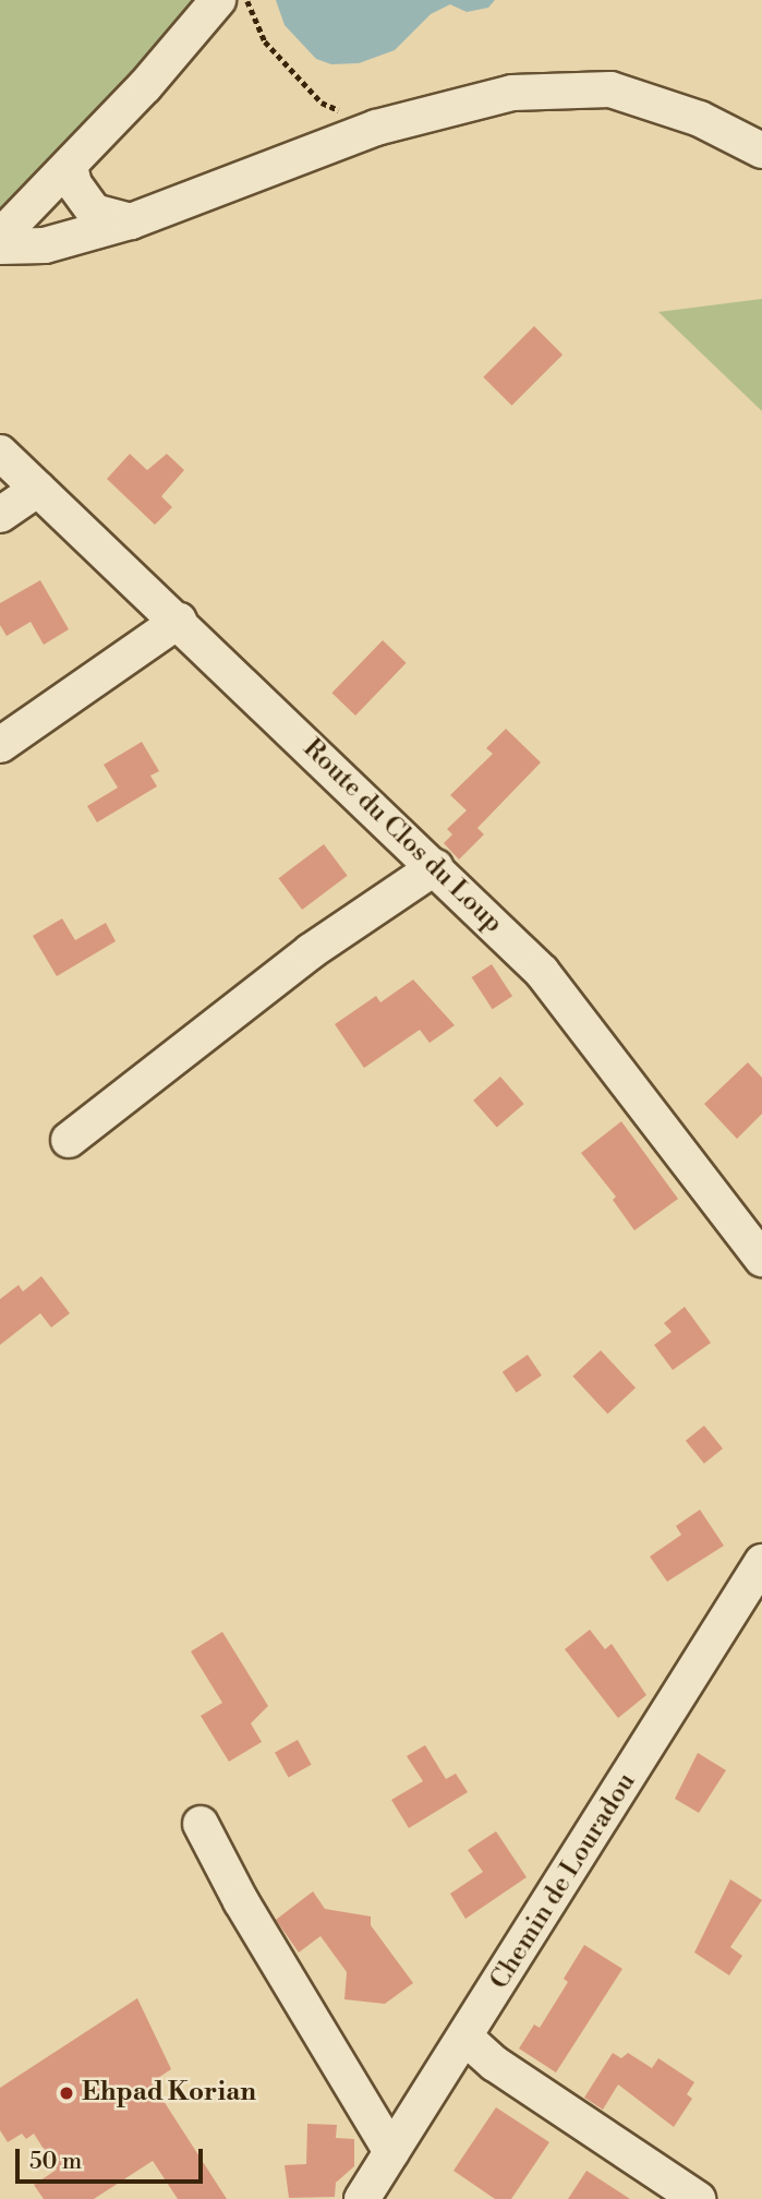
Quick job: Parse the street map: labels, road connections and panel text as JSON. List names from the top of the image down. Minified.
{"streets":{"street":["Route du Clos du Loup","Chemin de Louradou"]},"places":["Ehpad Korian"],"scale_bar":"50 m"}
